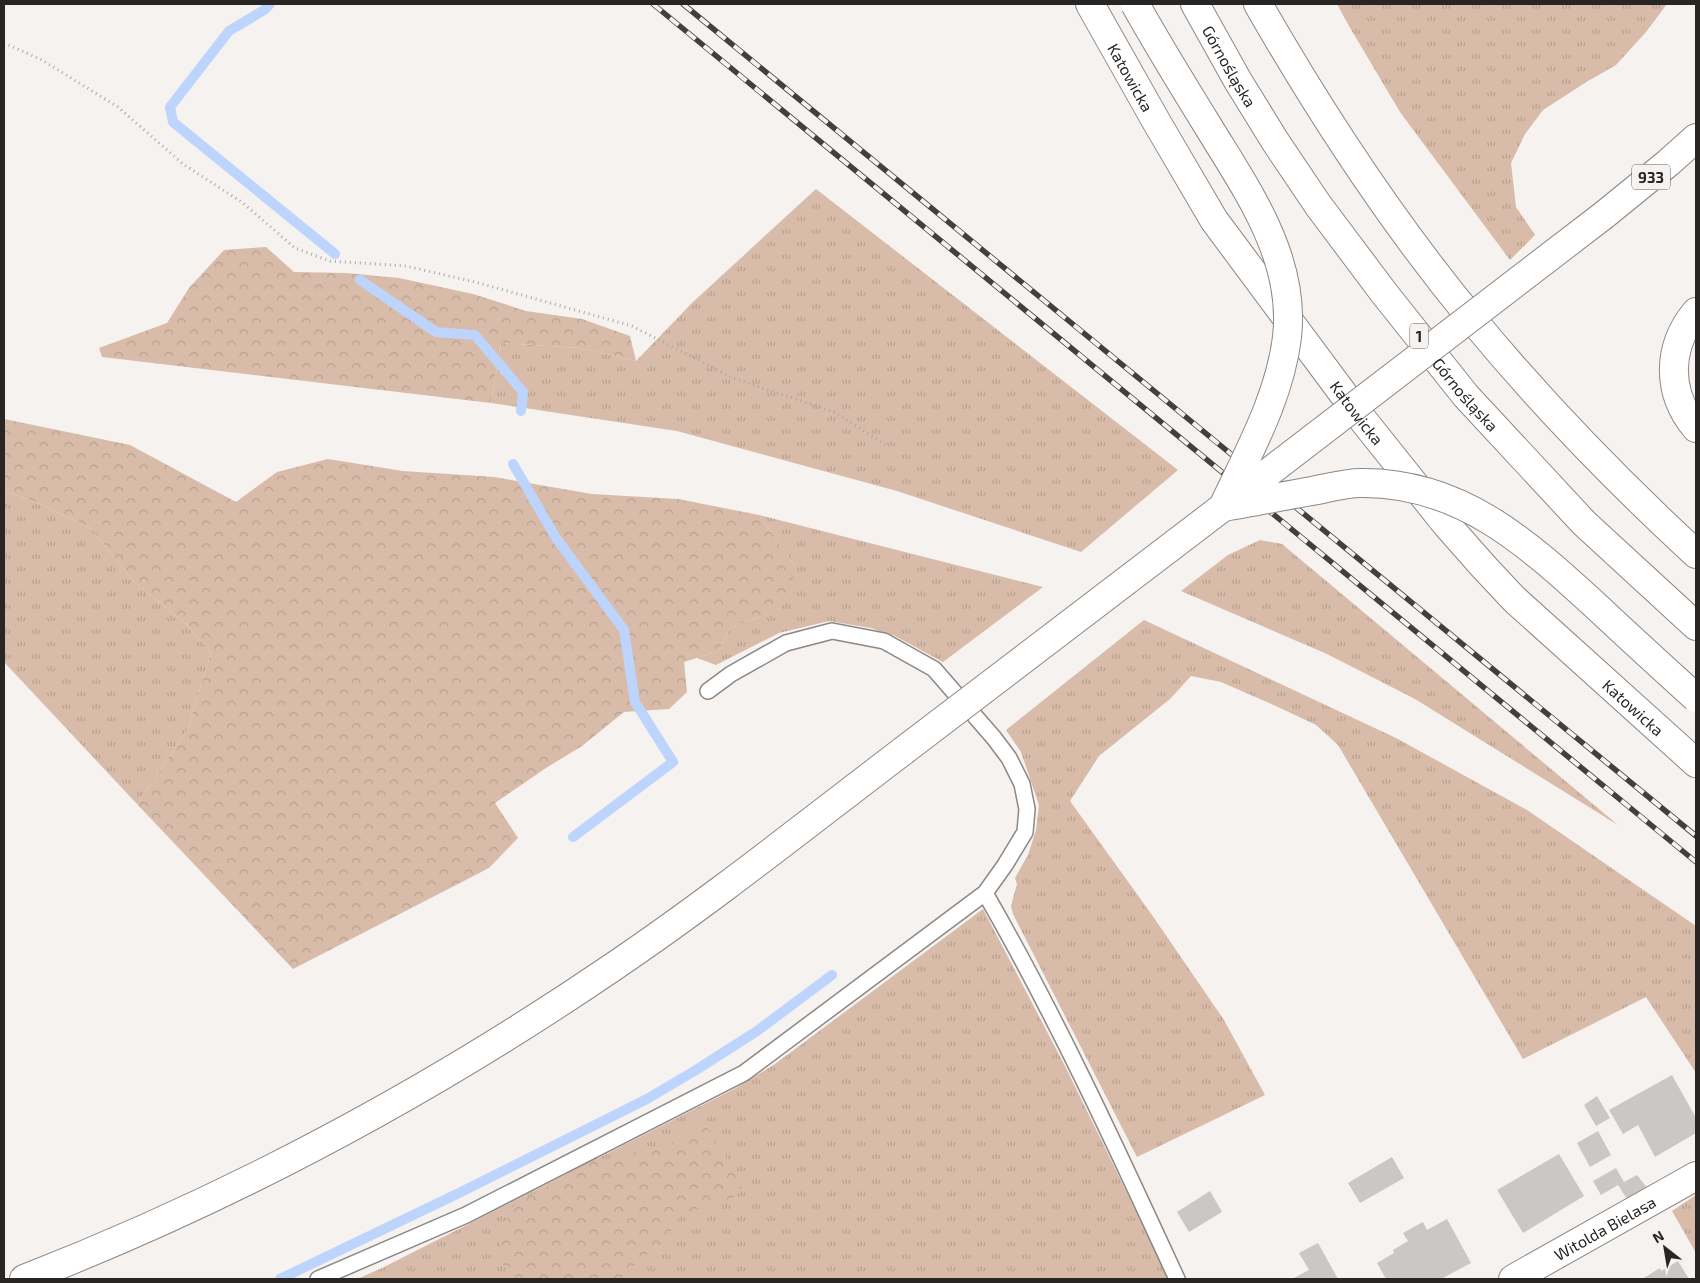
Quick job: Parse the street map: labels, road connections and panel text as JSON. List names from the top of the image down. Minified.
{"streets":{"main road":["Górnośląska","Katowicka","933","1","Witolda Bielasa"]},"north":"top left"}
